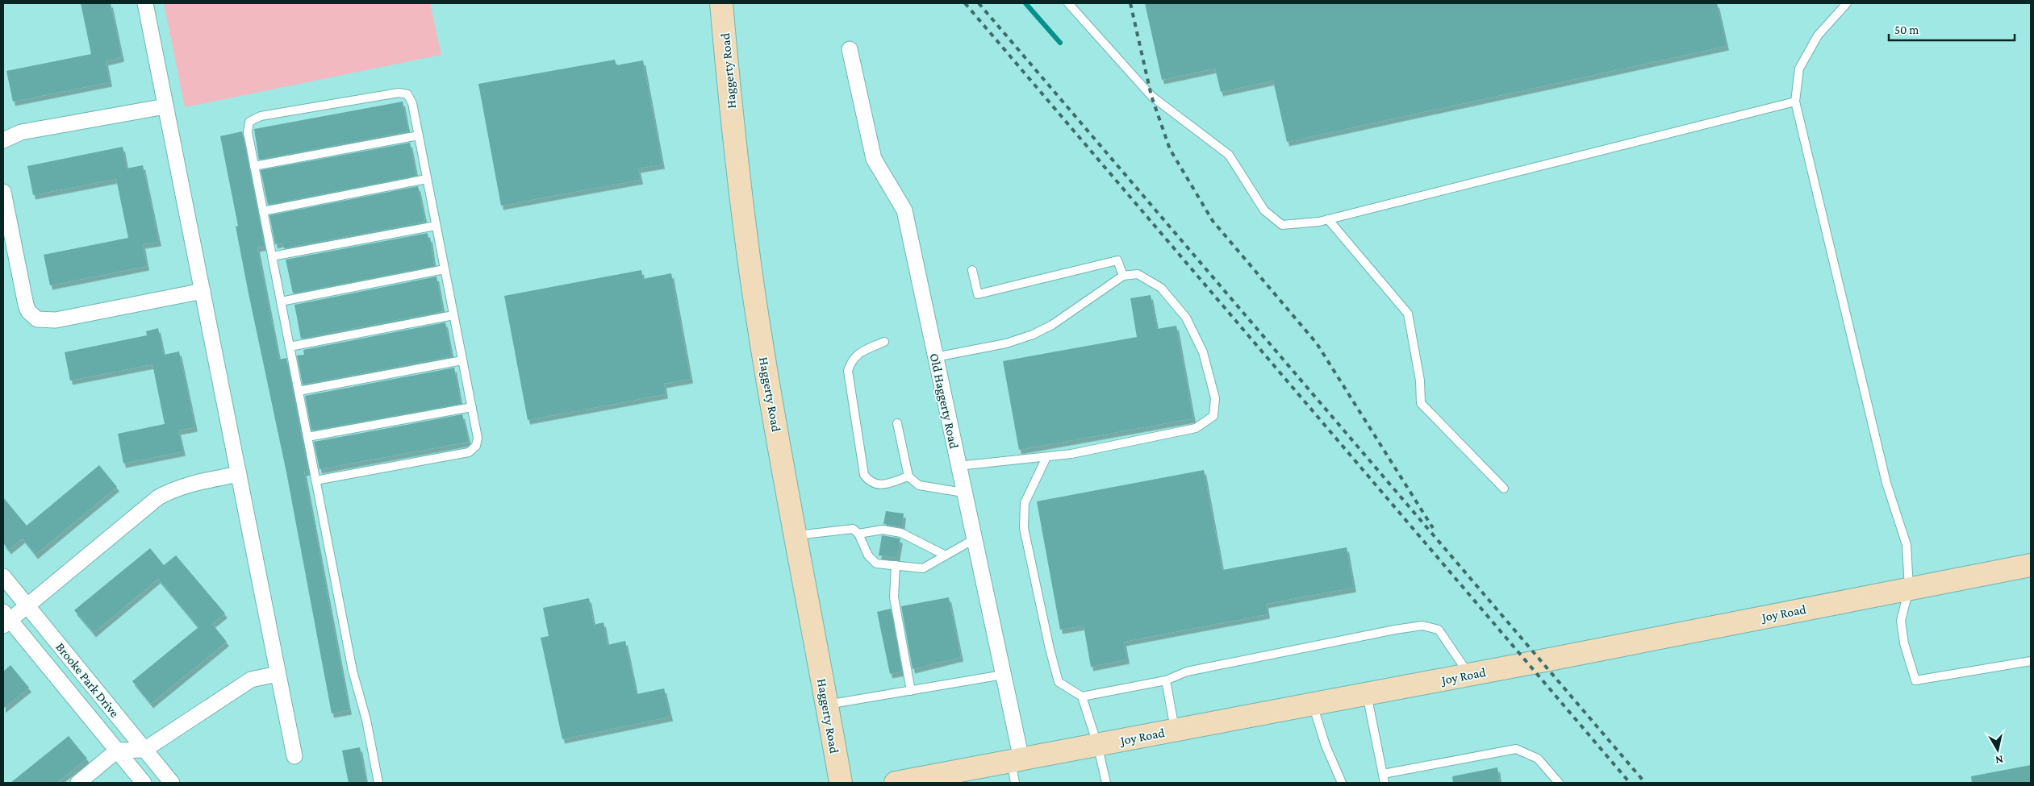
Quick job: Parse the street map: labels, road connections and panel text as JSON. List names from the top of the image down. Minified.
{"streets":{"street":["Haggerty Road","Old Haggerty Road","Joy Road","Brooke Park Drive"]},"crossings":[["Old Haggerty Road","Joy Road"]],"scale_bar":"50 m","north":"bottom"}
